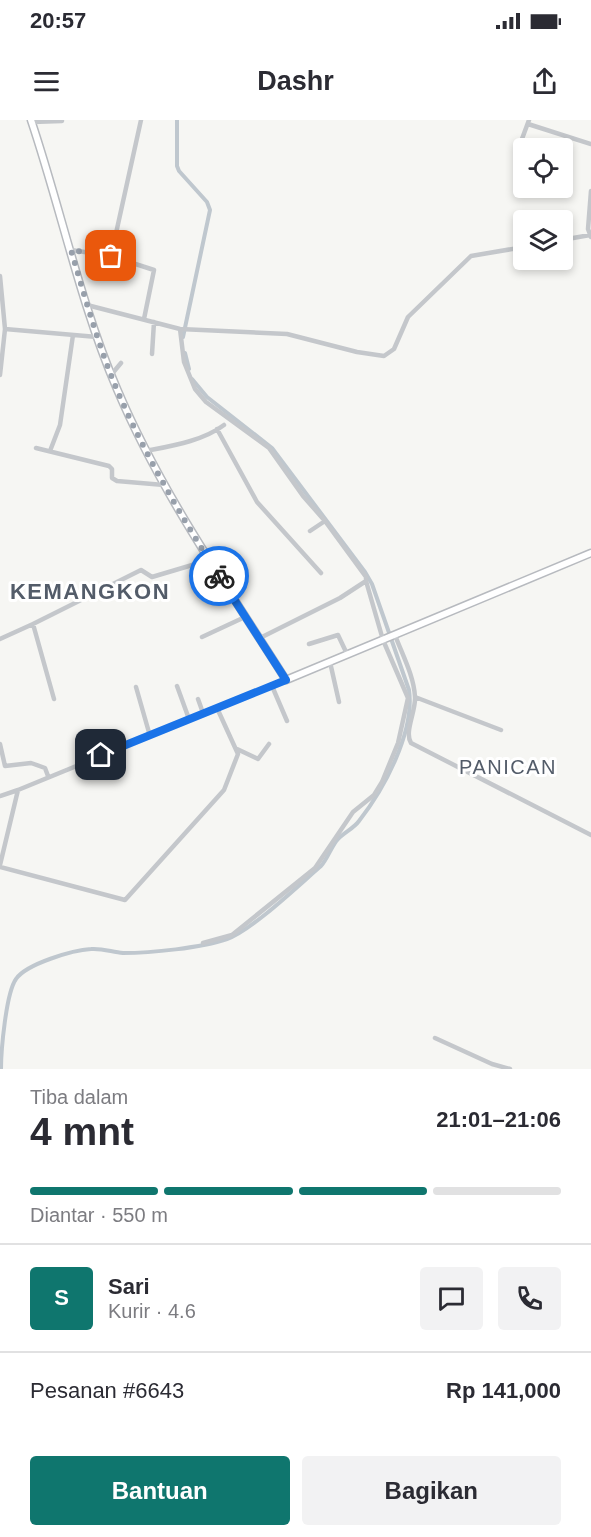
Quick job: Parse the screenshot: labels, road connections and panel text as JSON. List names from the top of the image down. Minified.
{"districts":["KEMANGKON","PANICAN"],"page":{"status":"20:57","header":"Dashr","heading":["4 mnt","Tiba dalam","21:01–21:06"],"panel":["Sari","Kurir · 4.6","Pesanan #6643","Rp 141,000"],"bar":"Diantar · 550 m","round":"S","buttons":["Bantuan","Bagikan"]}}
